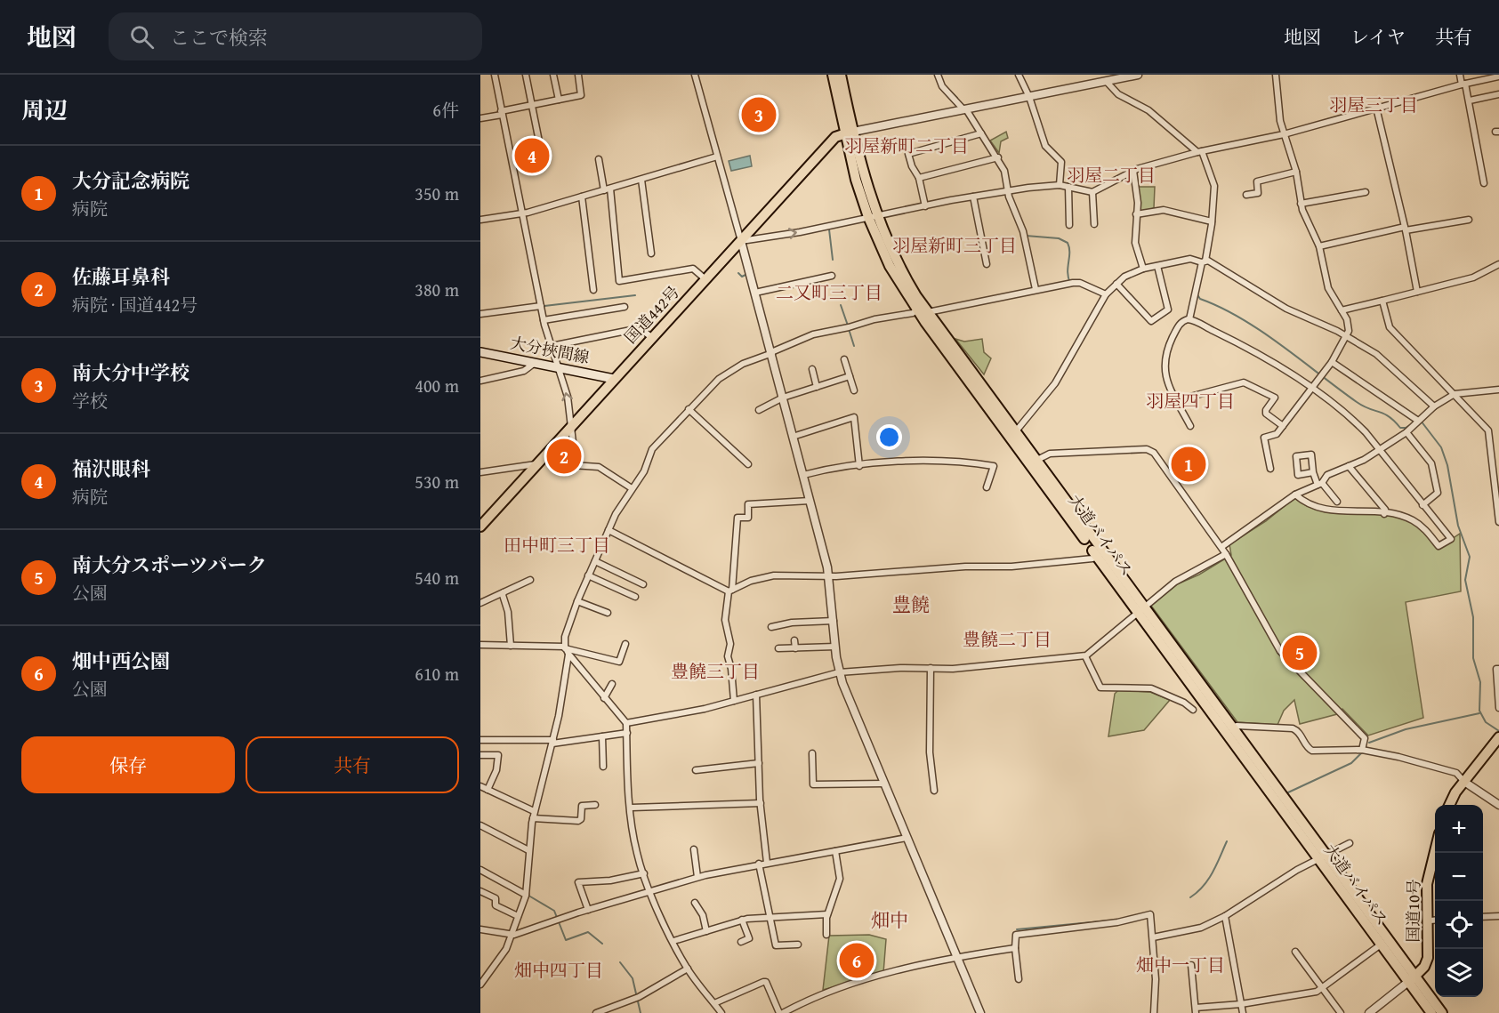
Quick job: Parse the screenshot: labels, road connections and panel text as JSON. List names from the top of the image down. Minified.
{"streets":{"highway":["国道442号","大道バイパス","国道10号"],"main road":["大分挾間線"]},"crossings":[["国道442号","大分挾間線"],["国道442号","大道バイパス"],["大道バイパス","国道10号"]],"districts":["羽屋三丁目","羽屋新町二丁目","羽屋二丁目","羽屋新町三丁目","二又町三丁目","羽屋四丁目","田中町三丁目","豊饒","豊饒二丁目","豊饒三丁目","畑中","畑中一丁目","畑中四丁目"],"page":{"header":"地図","search":"ここで検索","nav":["地図","レイヤ","共有"],"heading":["周辺","6件"],"pins":["3","4","2","1","5","6"],"list":[{"mark":"1","name":"大分記念病院","note":"病院","value":"350 m"},{"mark":"2","name":"佐藤耳鼻科","note":"病院 · 国道442号","value":"380 m"},{"mark":"3","name":"南大分中学校","note":"学校","value":"400 m"},{"mark":"4","name":"福沢眼科","note":"病院","value":"530 m"},{"mark":"5","name":"南大分スポーツパーク","note":"公園","value":"540 m"},{"mark":"6","name":"畑中西公園","note":"公園","value":"610 m"}],"buttons":["保存","共有"],"map_buttons":["+","−"]}}
